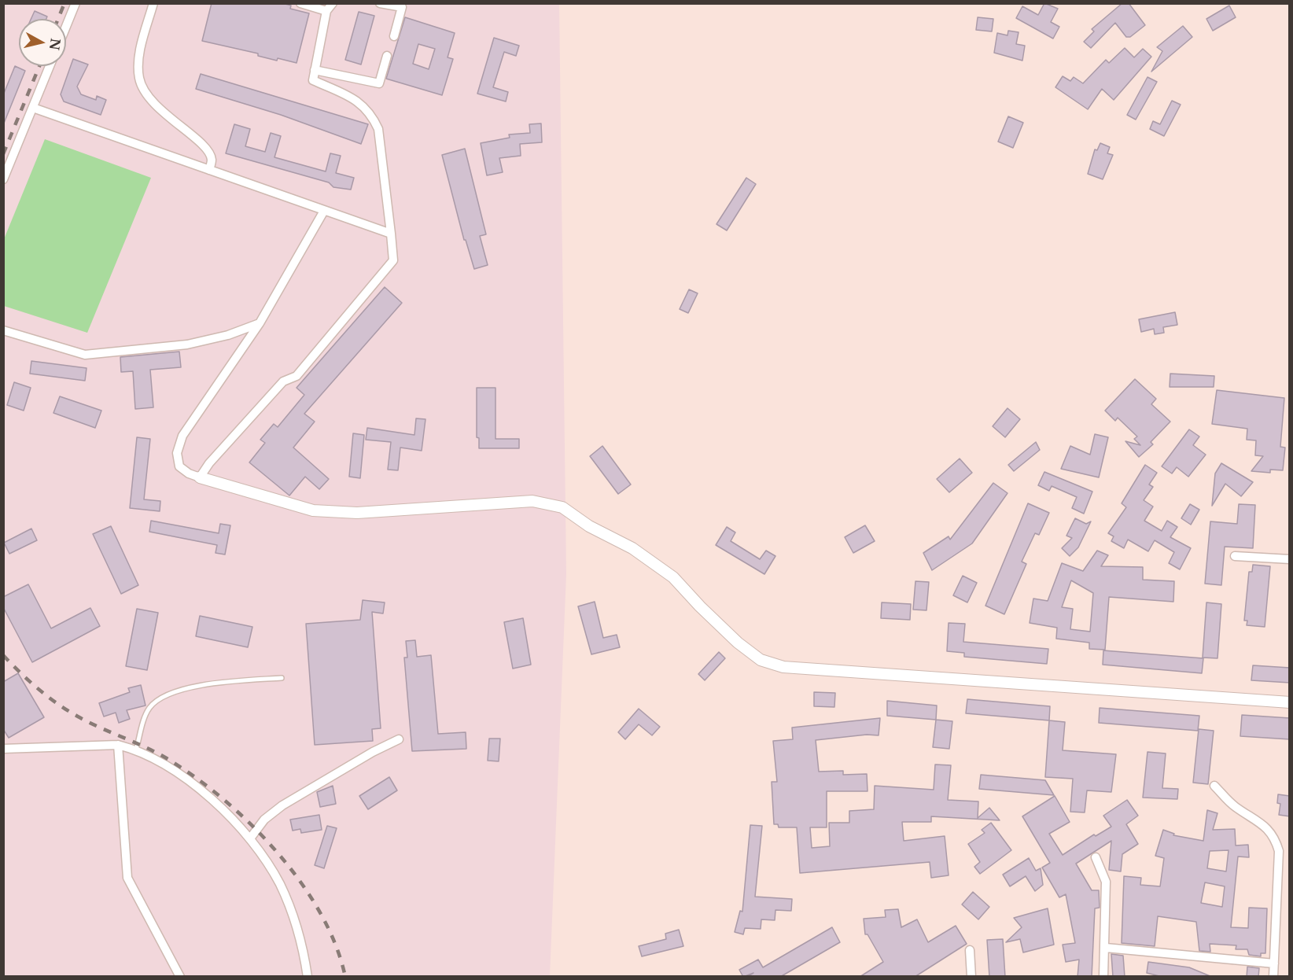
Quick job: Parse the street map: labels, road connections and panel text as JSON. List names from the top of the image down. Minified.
{"north":"right"}
